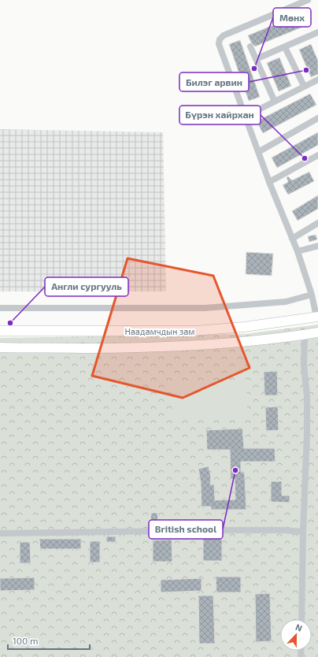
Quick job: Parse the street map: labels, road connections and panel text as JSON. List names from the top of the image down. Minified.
{"streets":{"highway":["Наадамчдын зам"]},"places":["Мөнх","Билэг арвин","Бүрэн хайрхан","Англи сургууль","British school"],"scale_bar":"100 m","north":"top"}
